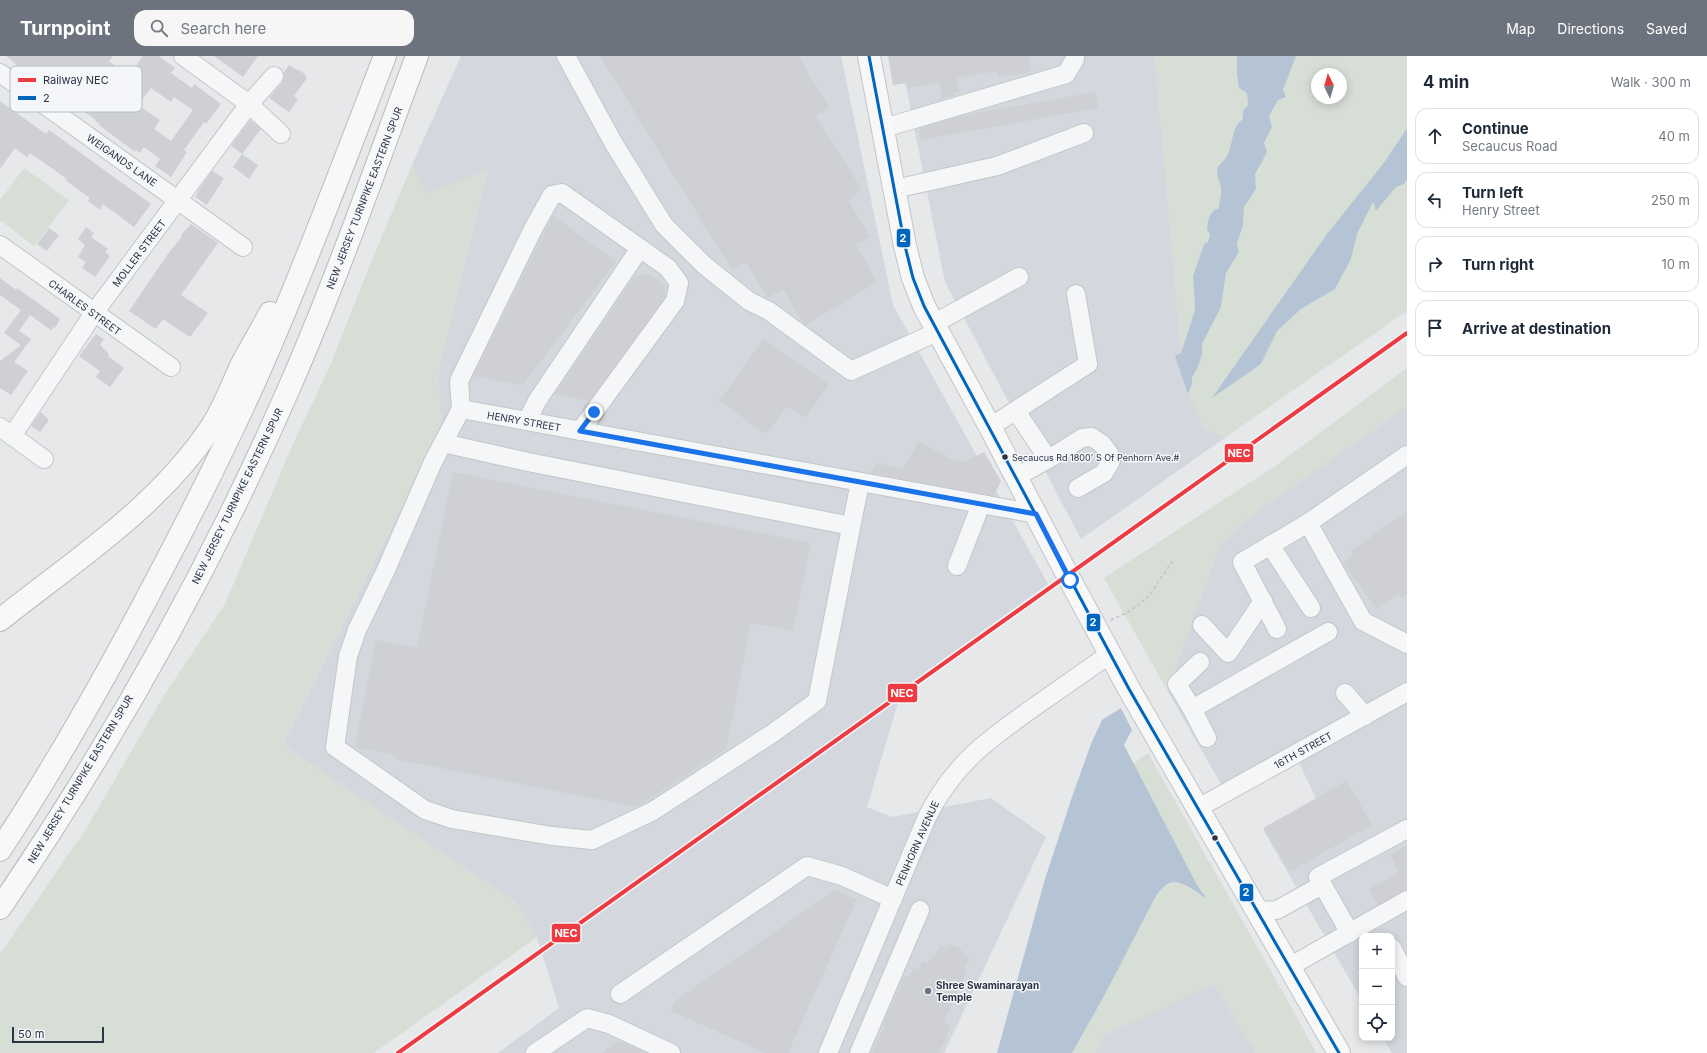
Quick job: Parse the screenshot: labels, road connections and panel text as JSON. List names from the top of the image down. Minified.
{"streets":{"main road":["NEW JERSEY TURNPIKE EASTERN SPUR"],"street":["WEIGANDS LANE","MOLLER STREET","CHARLES STREET","HENRY STREET","16TH STREET","PENHORN AVENUE"]},"crossings":[["WEIGANDS LANE","MOLLER STREET"],["MOLLER STREET","CHARLES STREET"]],"places":["Secaucus Rd 1800' S Of Penhorn Ave.#","Shree Swaminarayan Temple"],"lines":["transit line 2","rail line NEC"],"legend":["Railway NEC","2"],"scale_bar":"50 m","north":"top","page":{"header":"Turnpoint","search":"Search here","nav":["Map","Directions","Saved"],"heading":["4 min","Walk · 300 m"],"list":[["Continue","Secaucus Road","40 m"],["Turn left","Henry Street","250 m"],["Turn right","10 m"],"Arrive at destination"],"map_buttons":["+","−"],"scale":"50 m"}}
